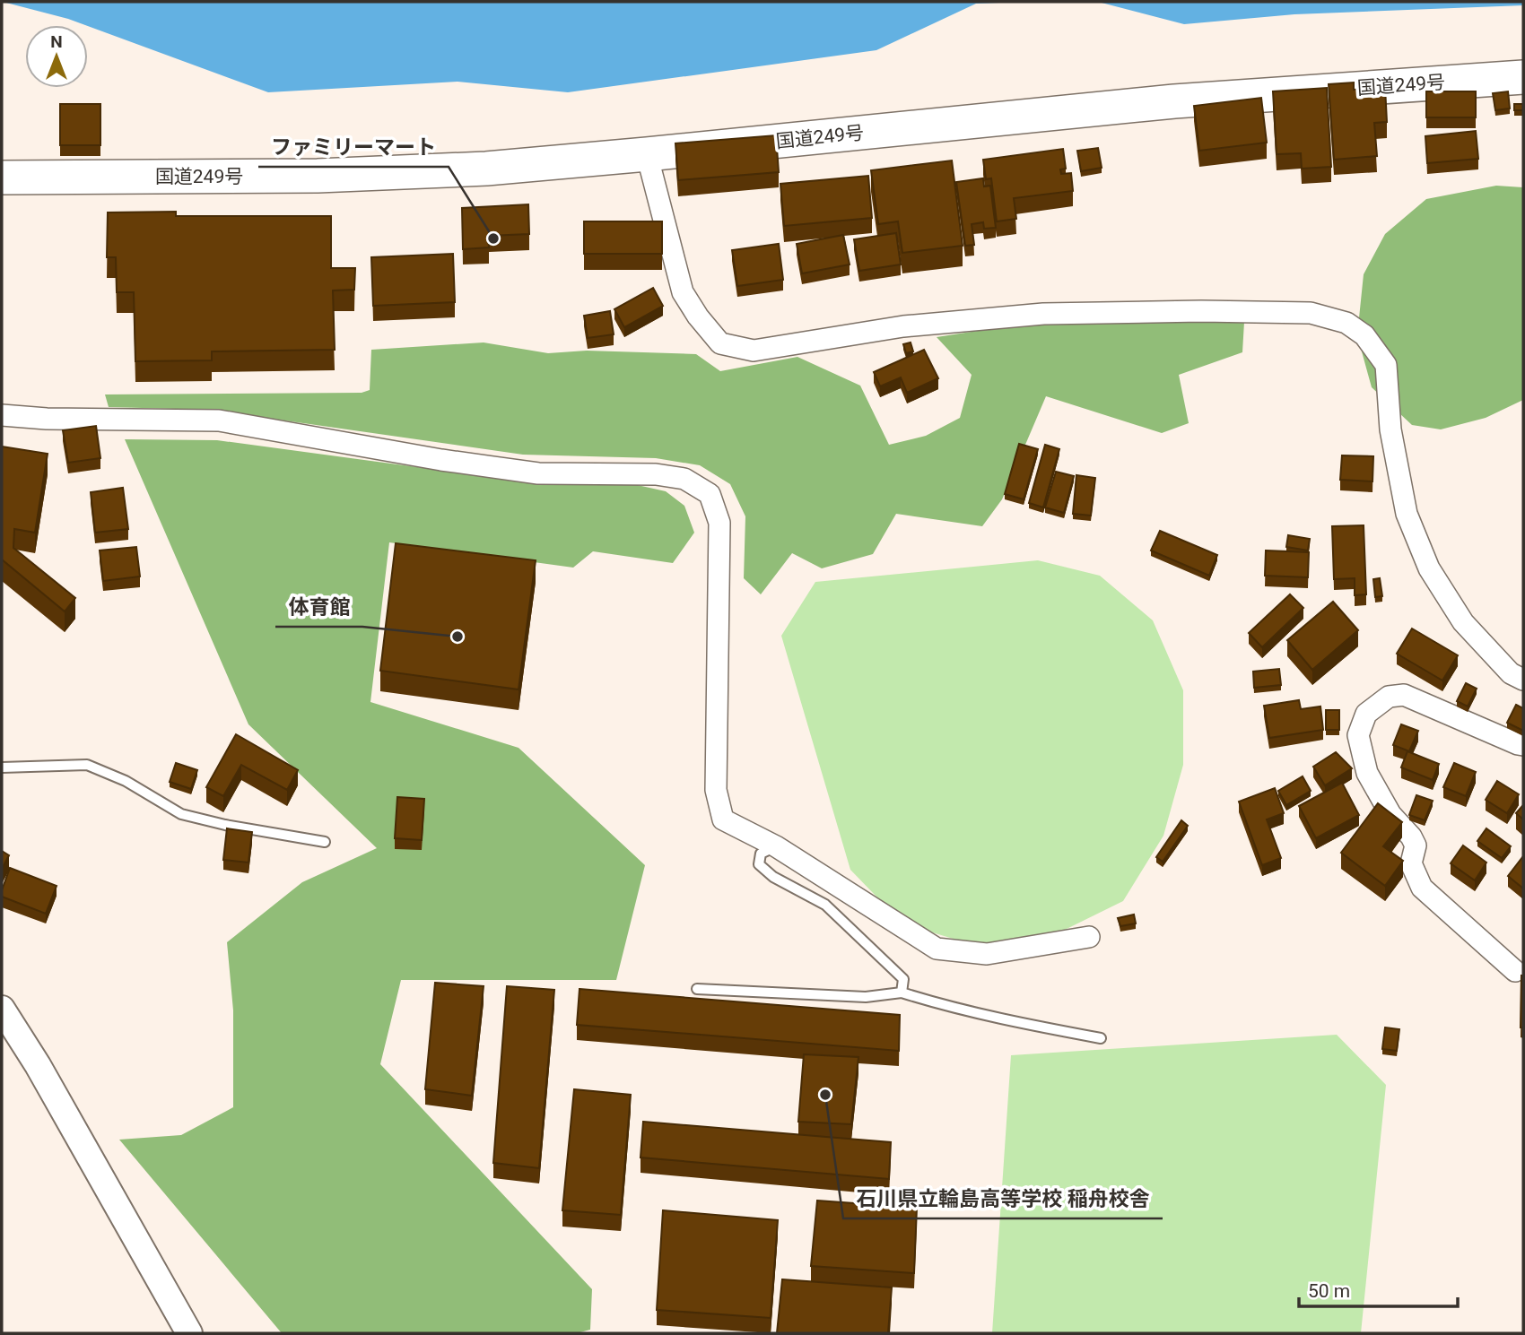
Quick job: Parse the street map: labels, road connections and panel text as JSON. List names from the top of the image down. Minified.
{"streets":{"highway":["国道249号"]},"places":["ファミリーマート","体育館","石川県立輪島高等学校 稲舟校舎"],"scale_bar":"50 m","north":"top"}
